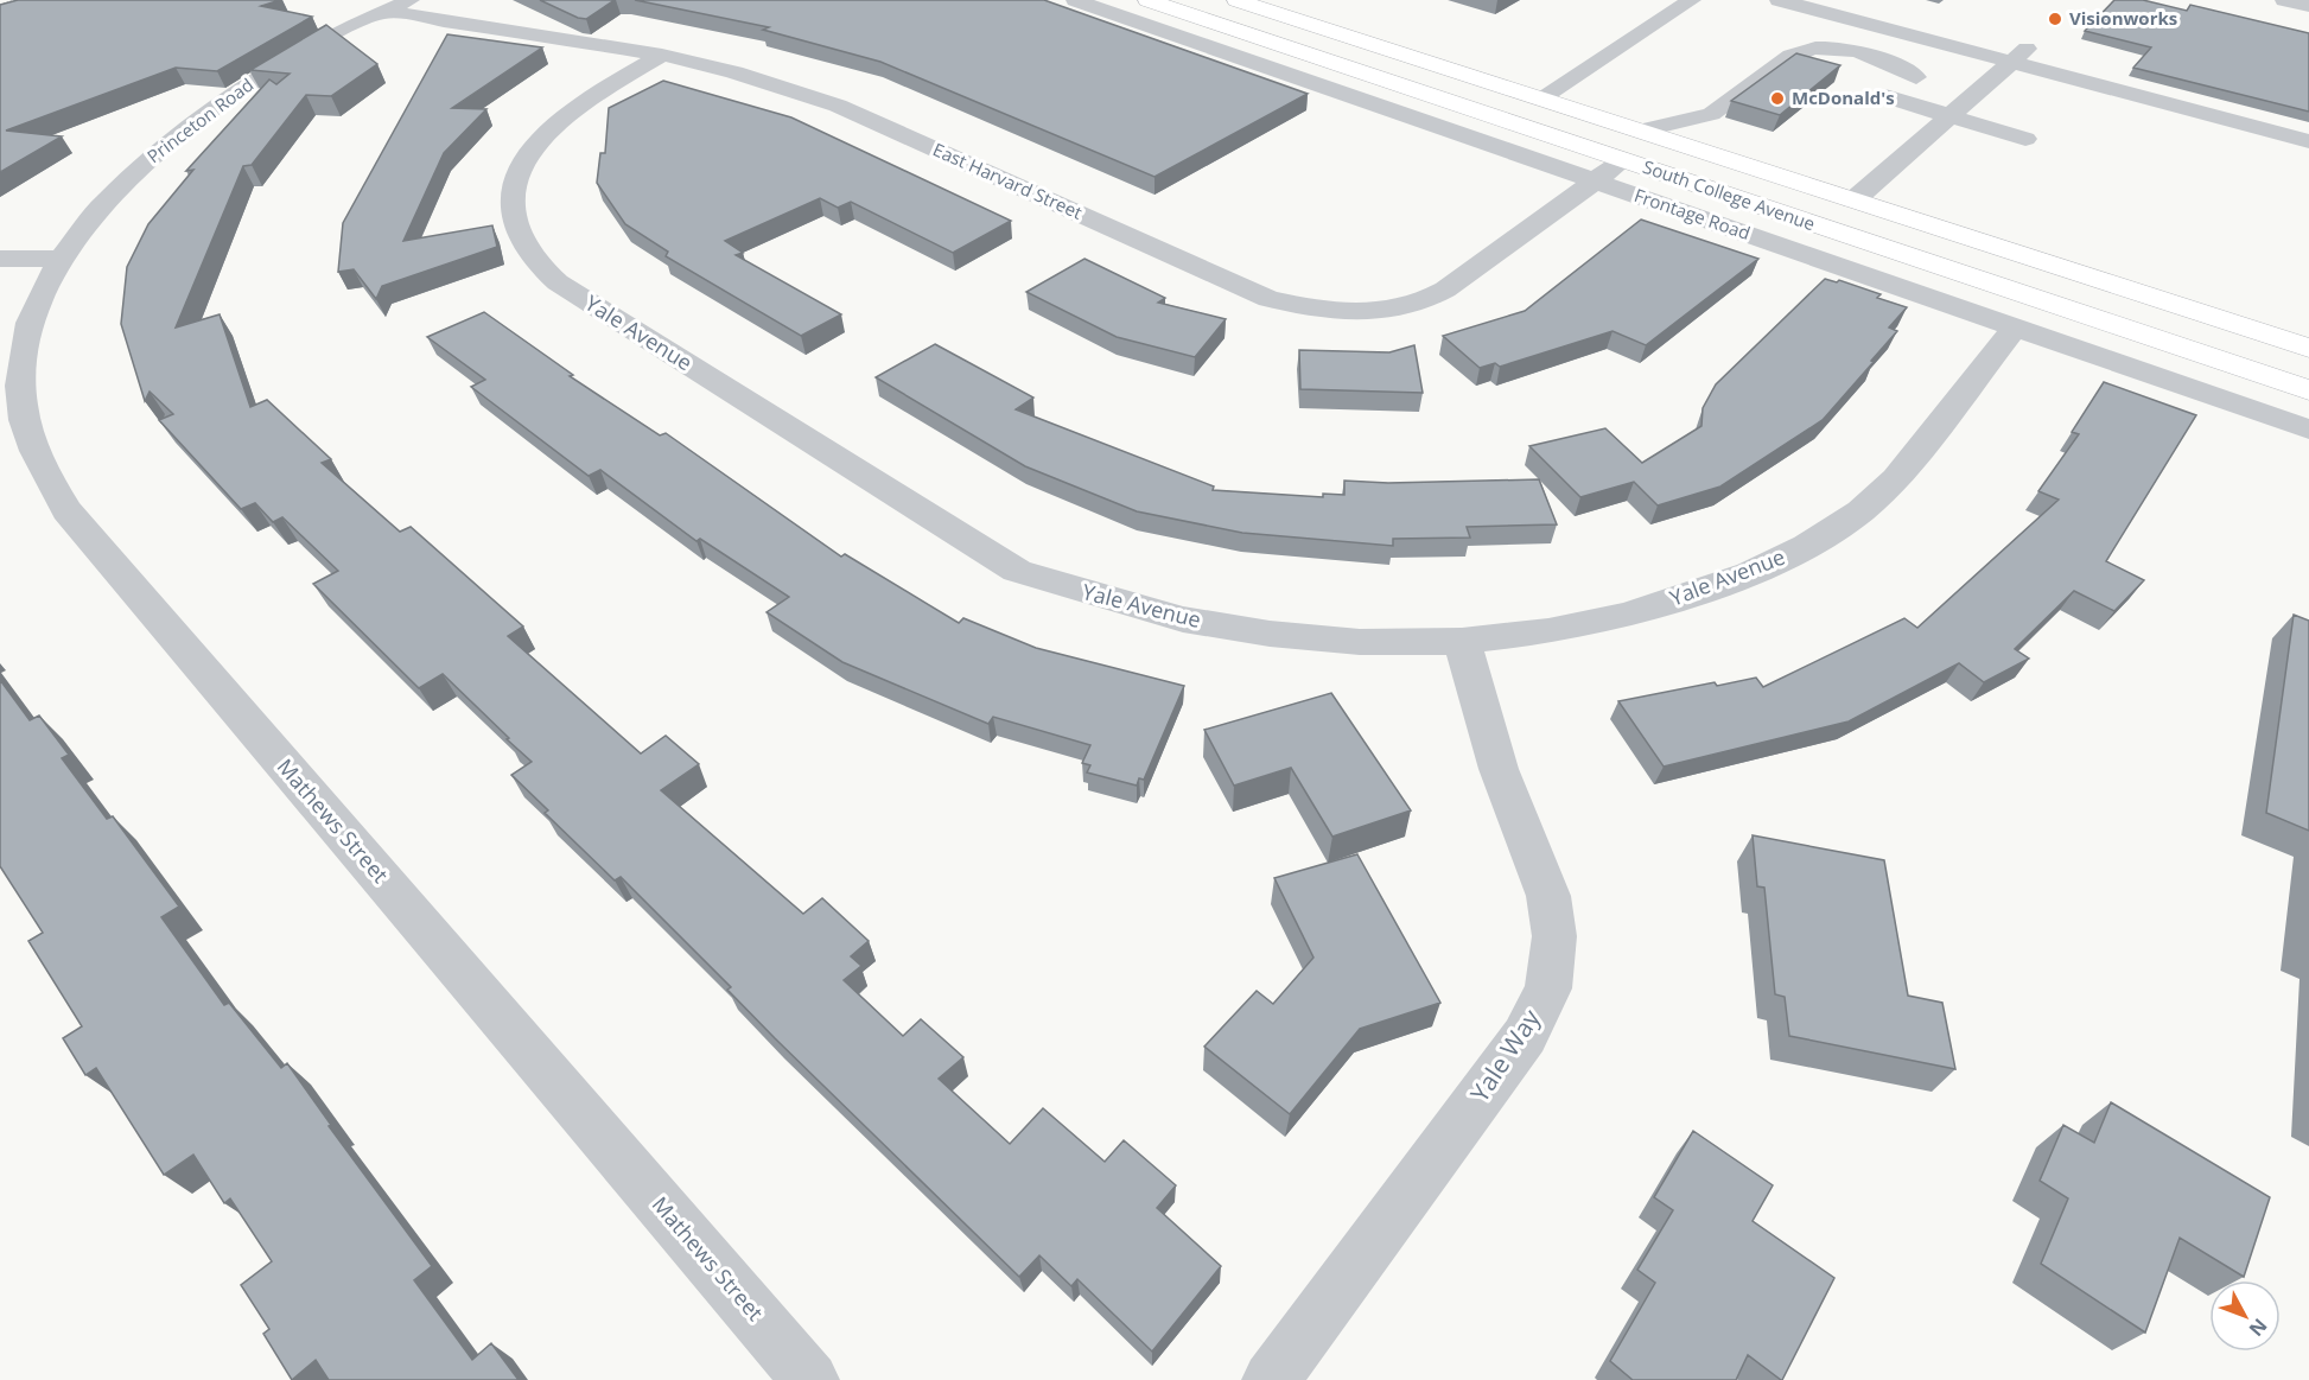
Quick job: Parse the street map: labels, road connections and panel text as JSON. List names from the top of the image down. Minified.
{"streets":{"highway":["South College Avenue"],"street":["Princeton Road","East Harvard Street","Frontage Road","Yale Avenue","Mathews Street","Yale Way"]},"crossings":[["Princeton Road","East Harvard Street"],["Princeton Road","Mathews Street"],["East Harvard Street","South College Avenue"],["East Harvard Street","Frontage Road"],["East Harvard Street","Yale Avenue"],["Frontage Road","Yale Avenue"],["Yale Avenue","Yale Way"]],"places":["Visionworks","McDonald's"],"north":"bottom right"}
